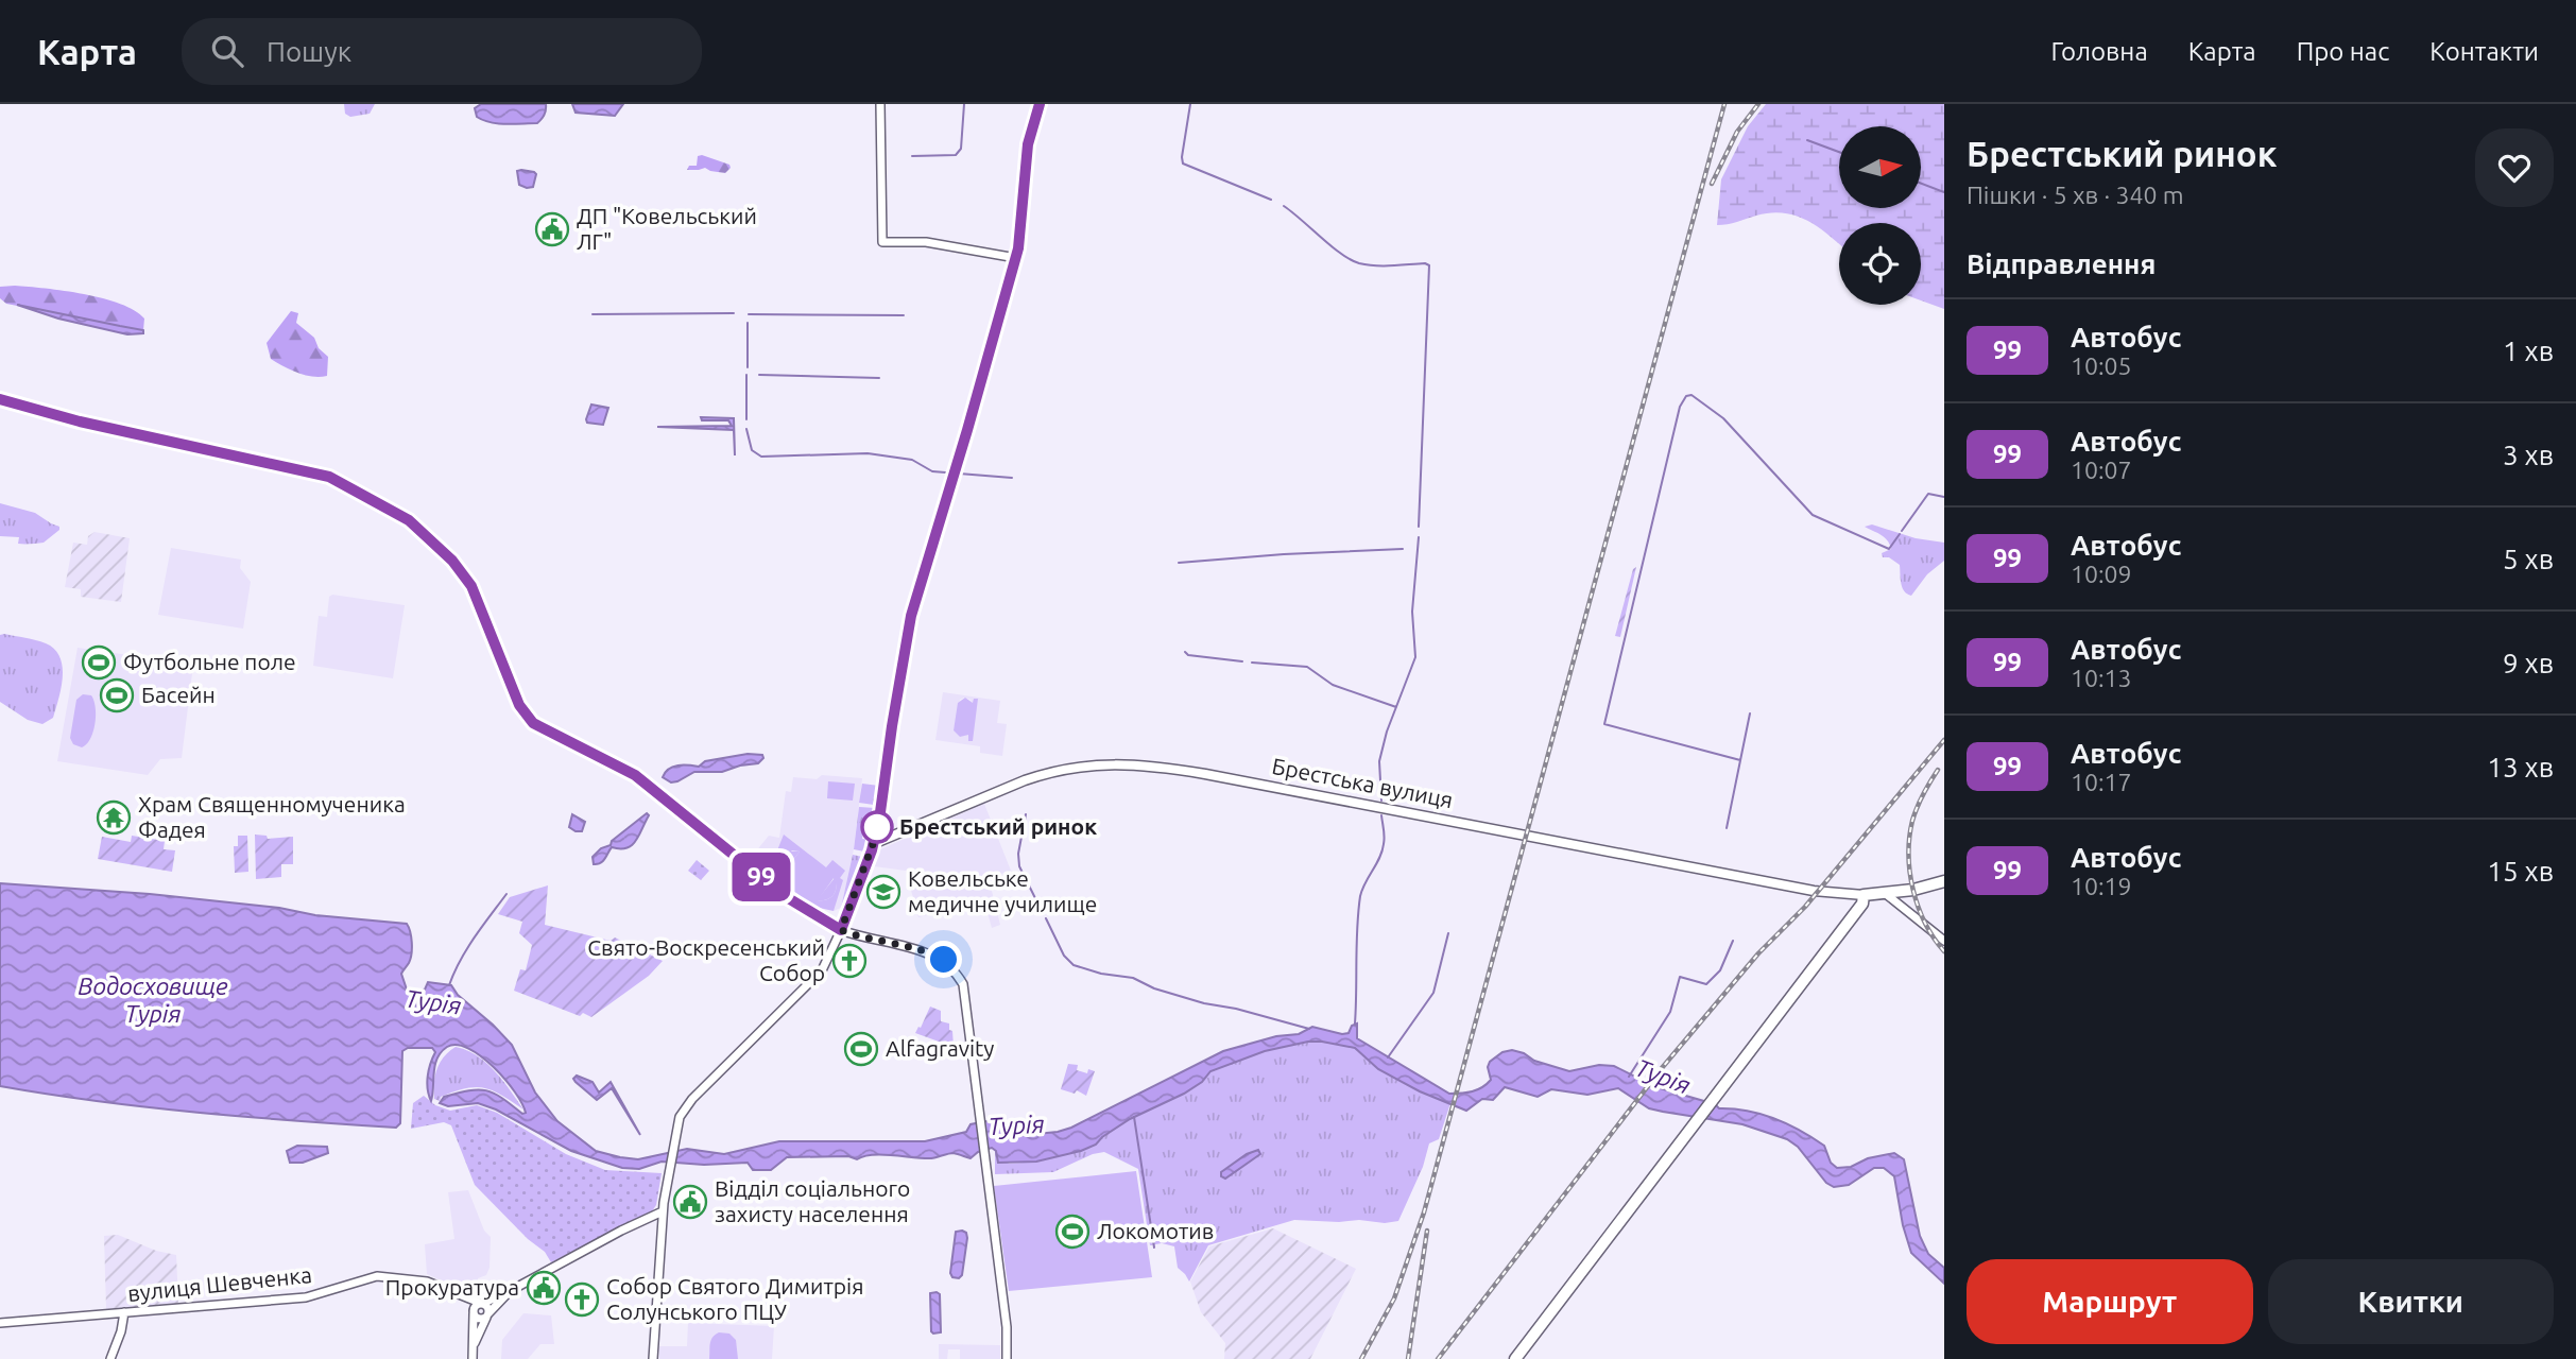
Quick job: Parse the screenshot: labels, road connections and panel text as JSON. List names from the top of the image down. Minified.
{"streets":{"highway":["Брестська вулиця"],"street":["вулиця Шевченка"]},"water":["Водосховище Турія","Турія"],"places":{"public building":["ДП \"Ковельський ЛГ\"","Відділ соціального захисту населення","Прокуратура"],"sports":["Футбольне поле","Басейн","Alfagravity","Локомотив"],"temple":["Храм Священномученика Фадея"],"other":["Брестський ринок"],"school or university":["Ковельське медичне училище"],"church":["Свято-Воскресенський Собор","Собор Святого Димитрія Солунського ПЦУ"]},"lines":["bus line 99"],"north":"right","page":{"header":"Карта","search":"Пошук","nav":["Головна","Карта","Про нас","Контакти"],"on_map":"99","heading":[["Брестський ринок","Пішки · 5 хв · 340 m"],"Відправлення"],"list":[{"mark":"99","name":"Автобус","note":"10:05","value":"1 хв"},{"mark":"99","name":"Автобус","note":"10:07","value":"3 хв"},{"mark":"99","name":"Автобус","note":"10:09","value":"5 хв"},{"mark":"99","name":"Автобус","note":"10:13","value":"9 хв"},{"mark":"99","name":"Автобус","note":"10:17","value":"13 хв"},{"mark":"99","name":"Автобус","note":"10:19","value":"15 хв"}],"buttons":["Маршрут","Квитки"]}}
